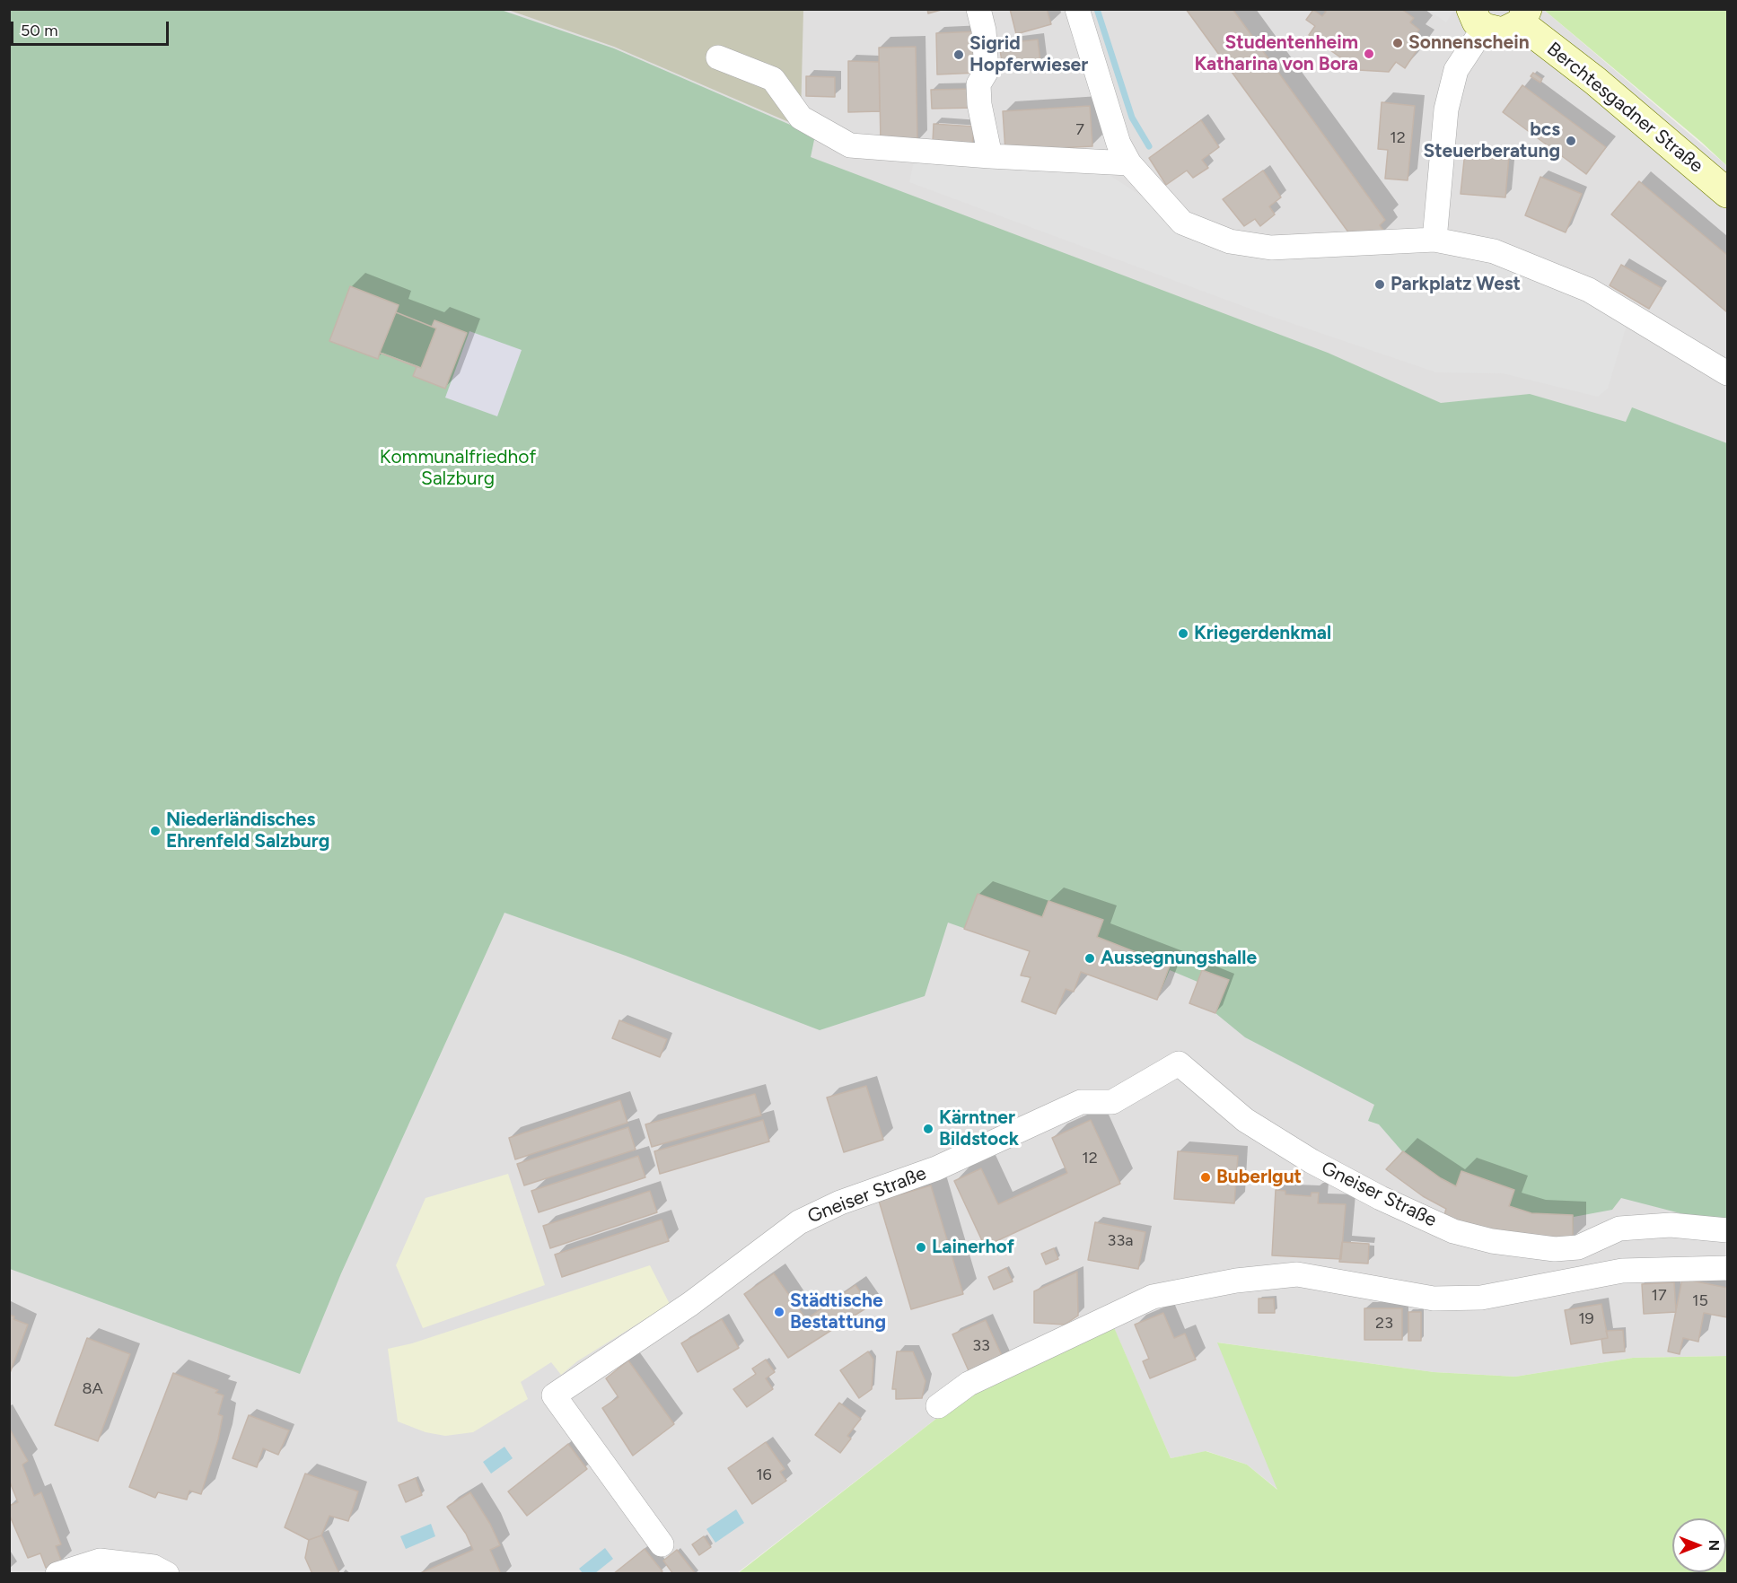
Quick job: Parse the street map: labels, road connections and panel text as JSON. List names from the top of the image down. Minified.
{"streets":{"main road":["Berchtesgadner Straße"],"street":["Gneiser Straße"]},"parks":["Kommunalfriedhof Salzburg"],"places":["Sonnenschein","Studentenheim Katharina von Bora","Sigrid Hopferwieser","bcs Steuerberatung","Parkplatz West","Kriegerdenkmal","Niederländisches Ehrenfeld Salzburg","Aussegnungshalle","Kärntner Bildstock","Buberlgut","Lainerhof","Städtische Bestattung"],"house_numbers":["7","12","12","33a","17","15","19","23","33","8A","16"],"scale_bar":"50 m","north":"right"}
